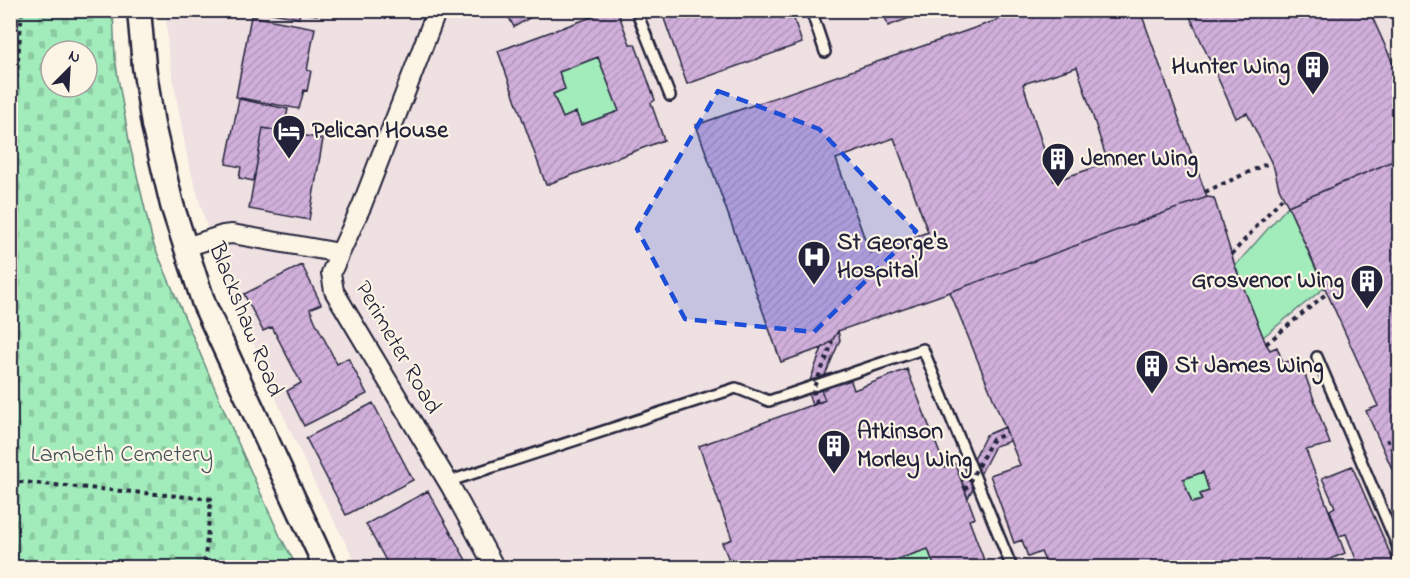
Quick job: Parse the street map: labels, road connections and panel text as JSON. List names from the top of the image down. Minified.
{"streets":{"street":["Blackshaw Road","Perimeter Road"]},"parks":["Lambeth Cemetery"],"places":{"building":["Hunter Wing","Jenner Wing","Grosvenor Wing","St James Wing","Atkinson Morley Wing"],"hotel":["Pelican House"],"hospital":["St George's Hospital"]},"north":"top right"}
